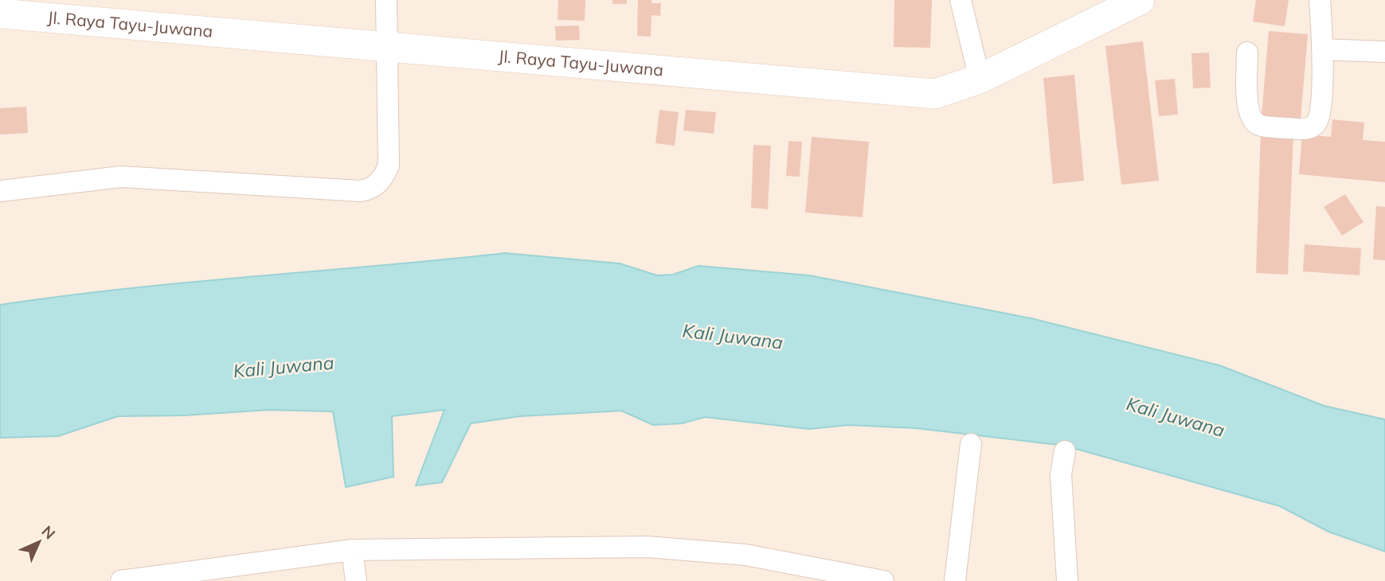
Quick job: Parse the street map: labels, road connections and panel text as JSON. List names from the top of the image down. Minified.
{"streets":{"main road":["Jl. Raya Tayu-Juwana"]},"water":["Kali Juwana"],"north":"top right"}
